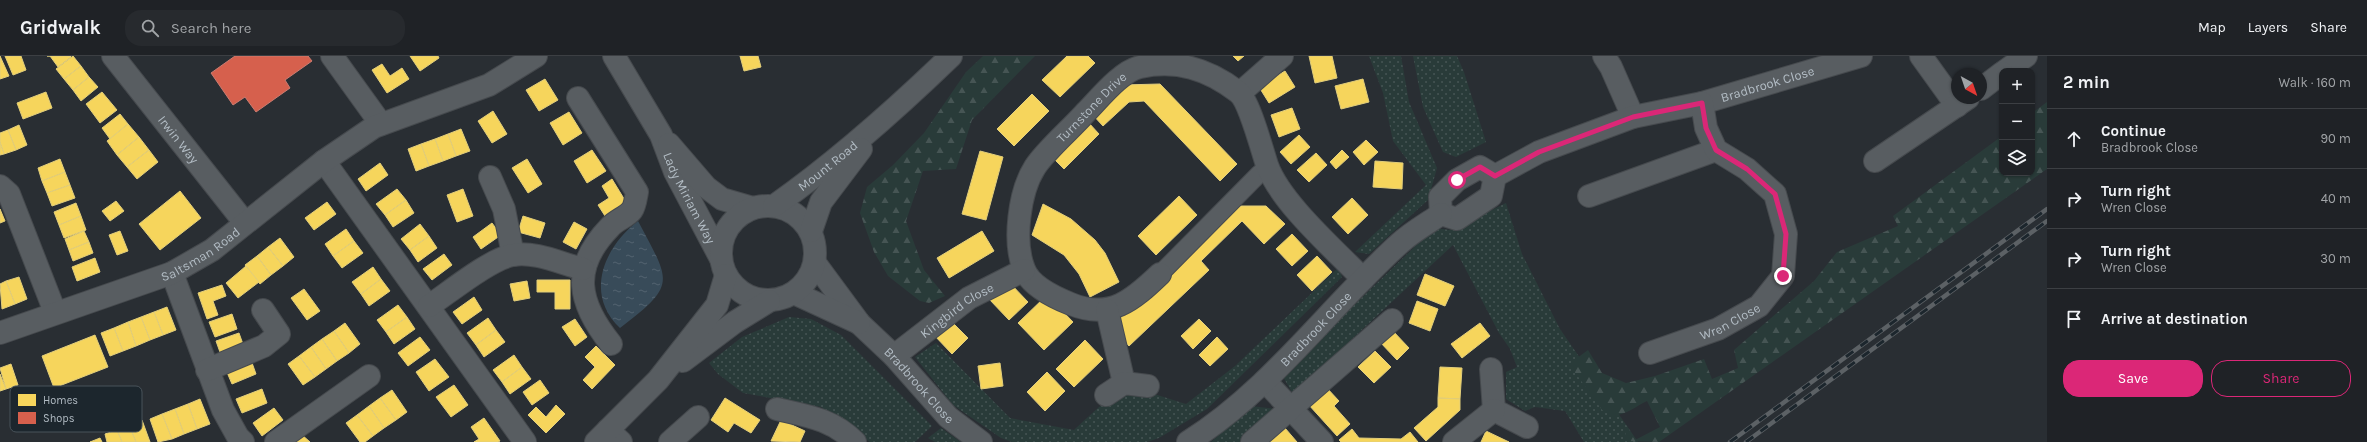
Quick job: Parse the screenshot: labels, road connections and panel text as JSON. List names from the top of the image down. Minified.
{"streets":{"street":["Bradbrook Close","Turnstone Drive","Irwin Way","Mount Road","Lady Miriam Way","Saltsman Road","Kingbird Close","Wren Close"]},"crossings":[["Bradbrook Close","Mount Road"],["Bradbrook Close","Lady Miriam Way"],["Bradbrook Close","Kingbird Close"],["Turnstone Drive","Kingbird Close"],["Irwin Way","Saltsman Road"],["Mount Road","Lady Miriam Way"]],"legend":["Homes","Shops"],"north":"bottom right","page":{"header":"Gridwalk","search":"Search here","nav":["Map","Layers","Share"],"heading":["2 min","Walk · 160 m"],"map_buttons":["+","−"],"list":[["Continue","Bradbrook Close","90 m"],["Turn right","Wren Close","40 m"],["Turn right","Wren Close","30 m"],"Arrive at destination"],"buttons":["Save","Share"]}}
